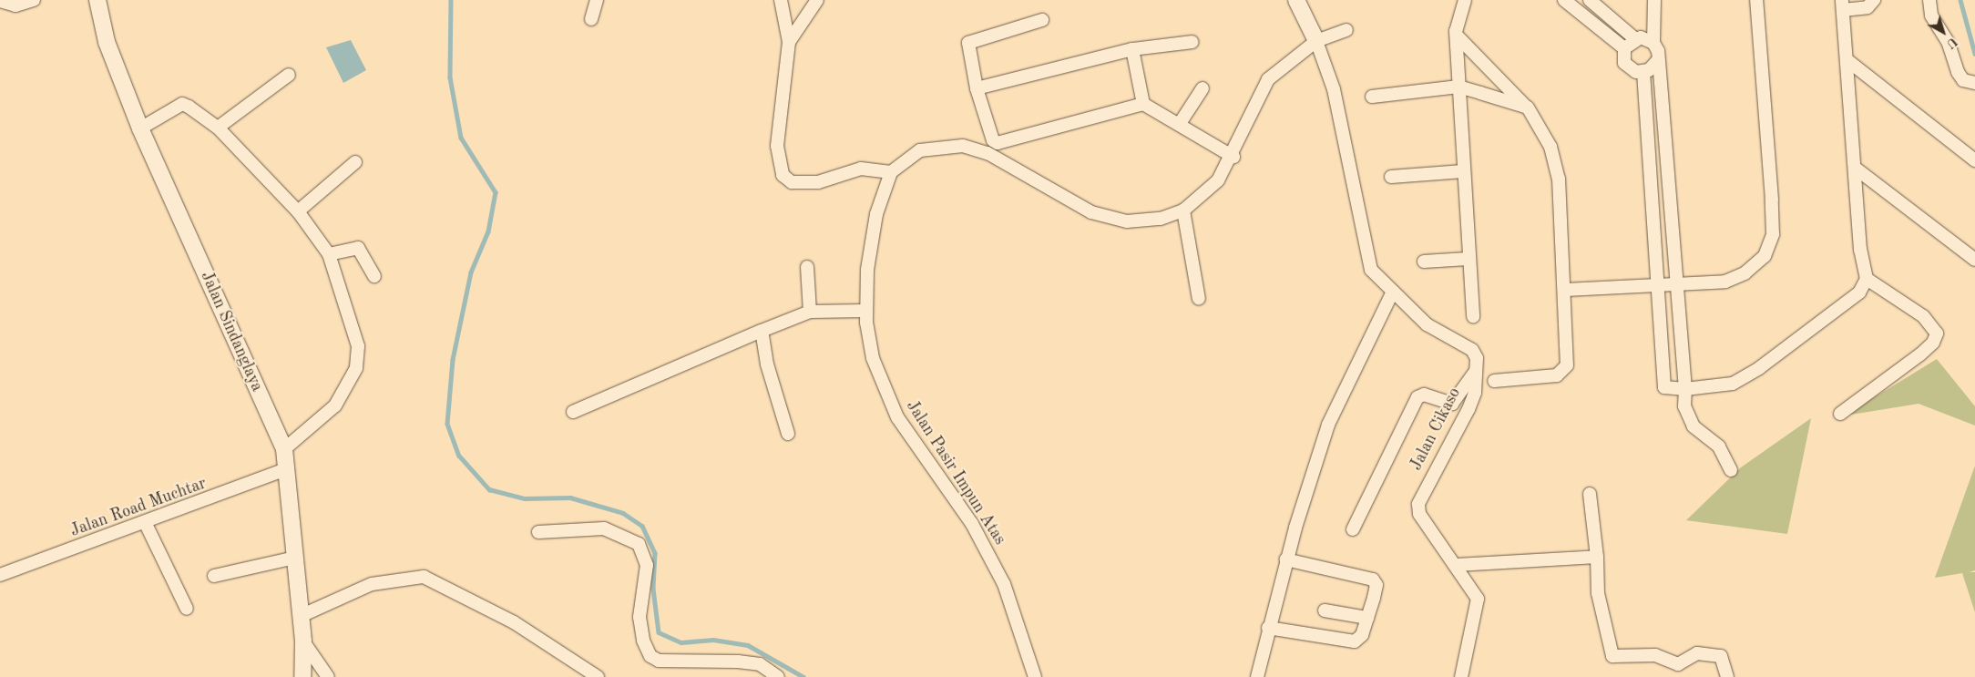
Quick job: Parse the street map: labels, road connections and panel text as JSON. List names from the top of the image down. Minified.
{"streets":{"street":["Jalan Sindanglaya","Jalan Cikaso","Jalan Pasir Impun Atas","Jalan Road Muchtar"]},"crossings":[["Jalan Sindanglaya","Jalan Road Muchtar"]],"north":"bottom right"}
